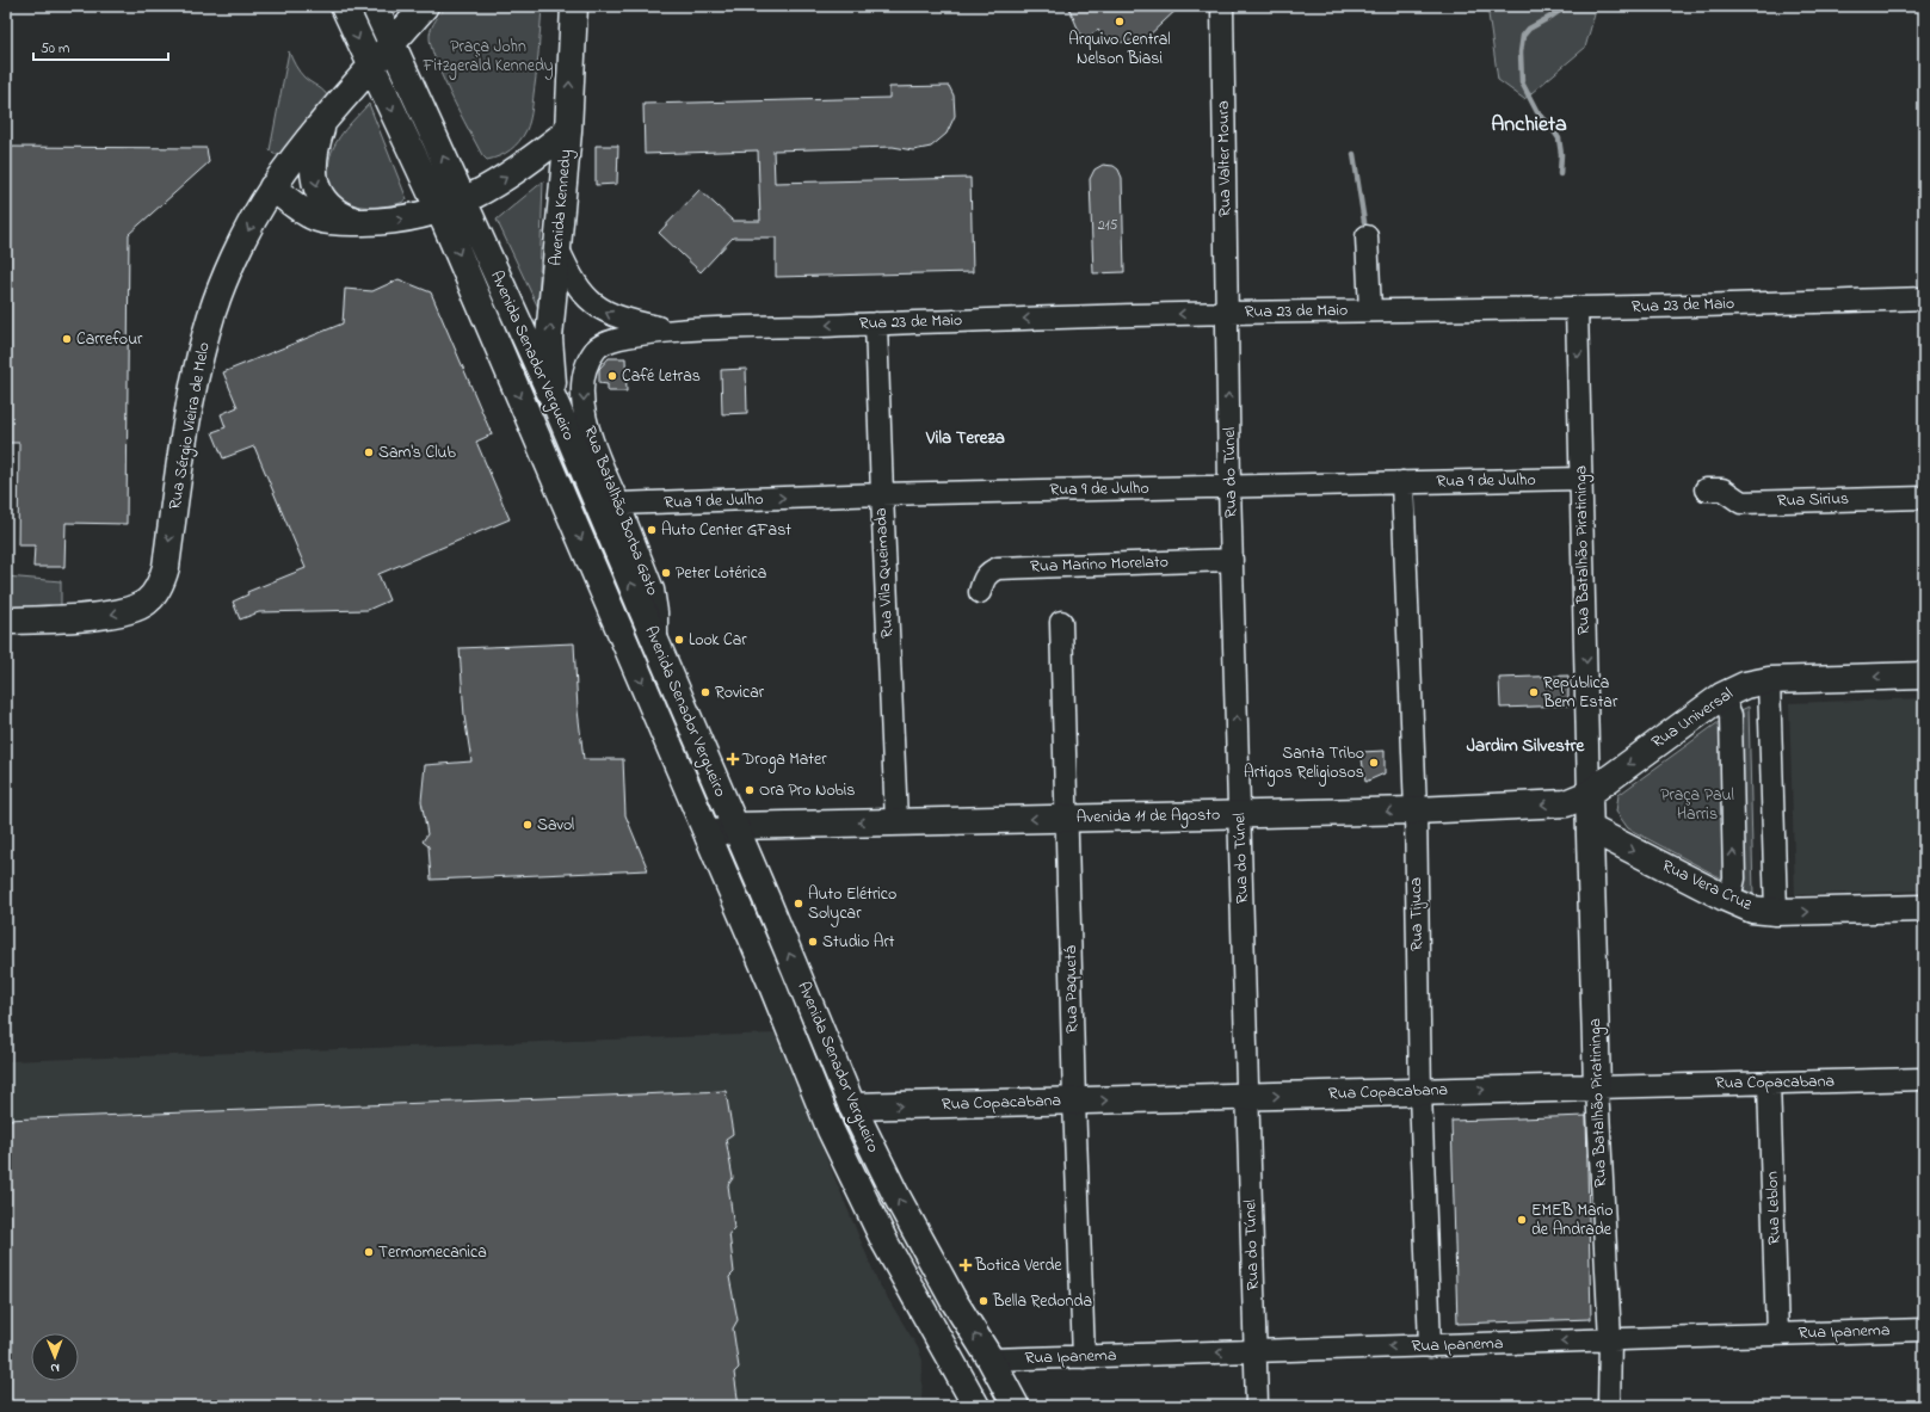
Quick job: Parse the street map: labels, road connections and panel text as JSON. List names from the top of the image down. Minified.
{"streets":{"main road":["Avenida Kennedy","Avenida Senador Vergueiro","Rua Sérgio Vieira de Melo","Rua Batalhão Piratininga","Rua Universal","Avenida 11 de Agosto","Rua Vera Cruz","Rua Copacabana"],"street":["Rua Valter Moura","Rua 23 de Maio","Rua do Túnel","Rua 9 de Julho","Rua Sirius","Rua Batalhão Borba Gato","Rua Marino Morelato","Rua Vila Queimada","Rua Tijuca","Rua Paquetá","Rua Leblon","Rua Ipanema"]},"crossings":[["Rua Valter Moura","Rua 23 de Maio"],["Rua Valter Moura","Rua do Túnel"],["Avenida Kennedy","Rua 23 de Maio"],["Avenida Kennedy","Avenida Senador Vergueiro"],["Rua 23 de Maio","Rua do Túnel"],["Rua 23 de Maio","Rua Batalhão Borba Gato"],["Rua 23 de Maio","Rua Batalhão Piratininga"],["Rua 23 de Maio","Rua Vila Queimada"],["Avenida Senador Vergueiro","Rua Sérgio Vieira de Melo"],["Avenida Senador Vergueiro","Rua Batalhão Borba Gato"],["Avenida Senador Vergueiro","Avenida 11 de Agosto"],["Avenida Senador Vergueiro","Rua Copacabana"],["Avenida Senador Vergueiro","Rua Ipanema"],["Rua do Túnel","Rua 9 de Julho"],["Rua do Túnel","Rua Marino Morelato"],["Rua do Túnel","Avenida 11 de Agosto"],["Rua do Túnel","Rua Copacabana"],["Rua do Túnel","Rua Ipanema"],["Rua 9 de Julho","Rua Batalhão Borba Gato"],["Rua 9 de Julho","Rua Batalhão Piratininga"],["Rua 9 de Julho","Rua Vila Queimada"],["Rua 9 de Julho","Rua Tijuca"],["Rua Batalhão Piratininga","Rua Universal"],["Rua Batalhão Piratininga","Avenida 11 de Agosto"],["Rua Batalhão Piratininga","Rua Vera Cruz"],["Rua Batalhão Piratininga","Rua Copacabana"],["Rua Batalhão Piratininga","Rua Ipanema"],["Rua Vila Queimada","Avenida 11 de Agosto"],["Rua Universal","Avenida 11 de Agosto"],["Avenida 11 de Agosto","Rua Tijuca"],["Avenida 11 de Agosto","Rua Paquetá"],["Rua Tijuca","Rua Copacabana"],["Rua Tijuca","Rua Ipanema"],["Rua Paquetá","Rua Copacabana"],["Rua Paquetá","Rua Ipanema"],["Rua Copacabana","Rua Leblon"],["Rua Leblon","Rua Ipanema"]],"one_way":["Avenida Kennedy","Rua 23 de Maio","Rua Sérgio Vieira de Melo","Rua do Túnel","Rua Batalhão Borba Gato","Rua Universal","Avenida 11 de Agosto","Rua Vera Cruz","Rua Copacabana","Rua Ipanema"],"districts":["Anchieta","Vila Tereza","Jardim Silvestre"],"parks":["Praça John Fitzgerald Kennedy","Praça Paul Harris"],"places":{"other":["Arquivo Central Nelson Biasi","Carrefour","Café Letras","Sam's Club","Auto Center GFast","Peter Lotérica","Look Car","Rovicar","República Bem Estar","Santa Tribo Artigos Religiosos","Ora Pro Nobis","Savol","Auto Elétrico Solycar","Studio Art","EMEB Mario de Andrade","Termomecanica","Bella Redonda"],"health":["Droga Mater","Botica Verde"]},"house_numbers":["215"],"scale_bar":"50 m","north":"bottom"}
